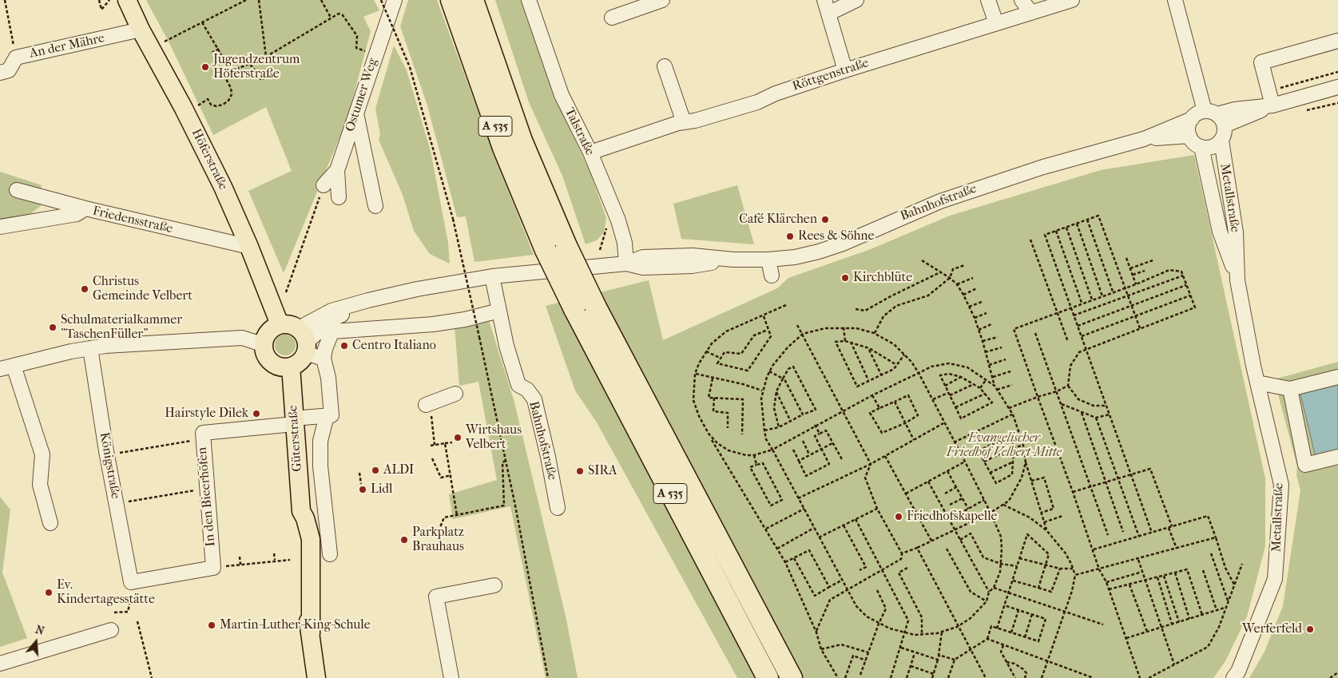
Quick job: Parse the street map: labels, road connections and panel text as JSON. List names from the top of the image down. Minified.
{"streets":{"highway":["A 535"],"main road":["Höferstraße","Güterstraße"],"street":["An der Mähre","Röttgenstraße","Ostumer Weg","Talstraße","Metallstraße","Bahnhofstraße","Friedensstraße","Königstraße","In den Bieerhöfen"]},"crossings":[["An der Mähre","Höferstraße"],["Röttgenstraße","Talstraße"],["Talstraße","Bahnhofstraße"],["Höferstraße","Bahnhofstraße"],["Höferstraße","Friedensstraße"],["Höferstraße","Güterstraße"],["Metallstraße","Bahnhofstraße"],["Bahnhofstraße","Güterstraße"],["Güterstraße","In den Bieerhöfen"],["Königstraße","In den Bieerhöfen"]],"parks":["Evangelischer Friedhof Velbert-Mitte"],"places":["Jugendzentrum Höferstraße","Café Klärchen","Rees & Söhne","Kirchblüte","Christus Gemeinde Velbert","Schulmaterialkammer \"TaschenFüller\"","Centro Italiano","Hairstyle Dilek","Wirtshaus Velbert","ALDI","SIRA","Lidl","Friedhofskapelle","Parkplatz Brauhaus","Ev. Kindertagesstätte","Martin-Luther-King-Schule","Werferfeld"],"north":"top"}
